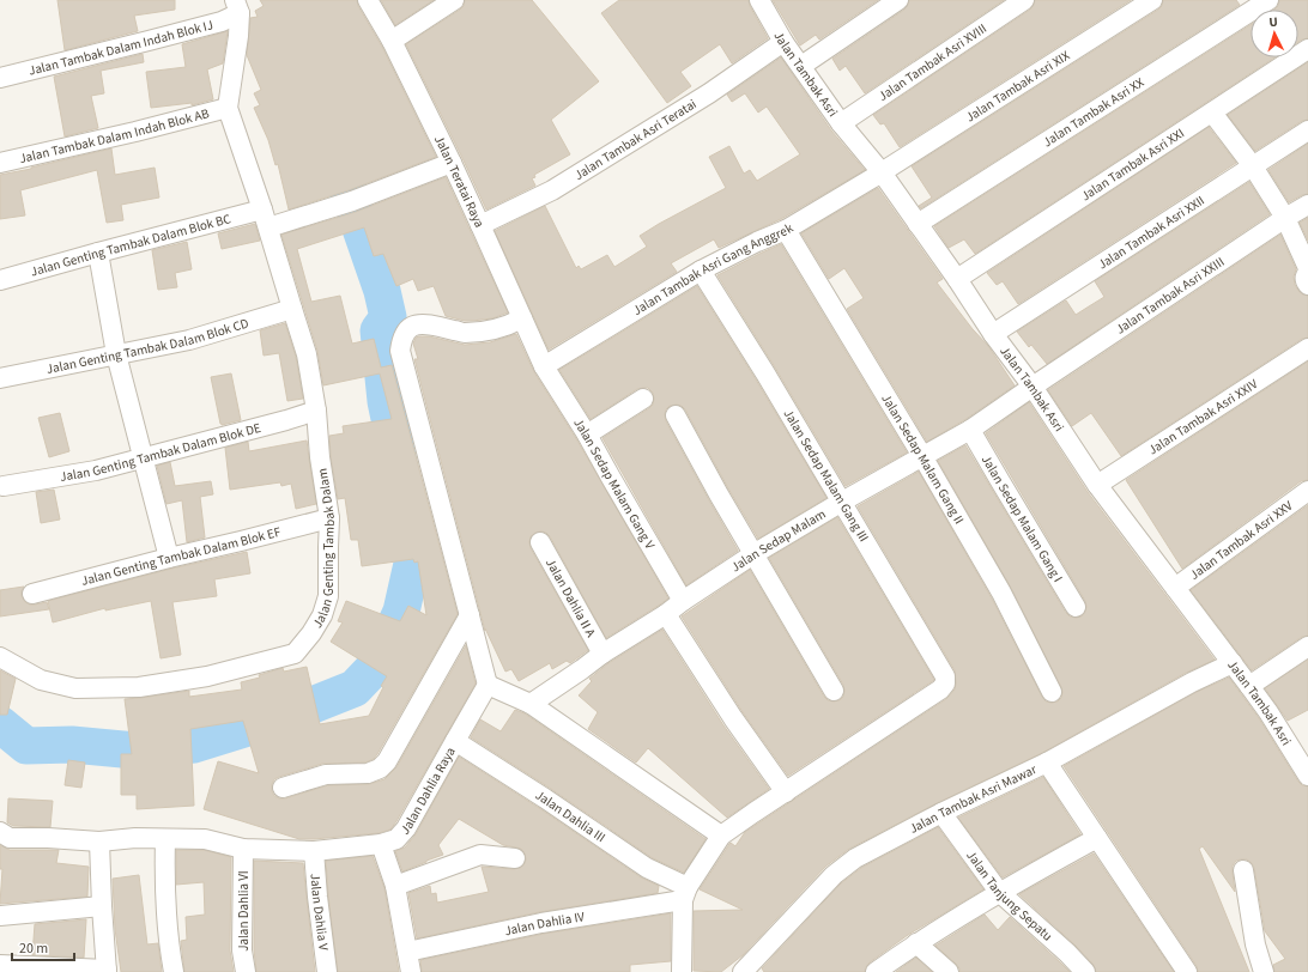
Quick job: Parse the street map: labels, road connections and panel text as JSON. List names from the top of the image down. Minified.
{"streets":{"street":["Jalan Tambak Dalam Indah Blok IJ","Jalan Tambak Asri XVIII","Jalan Tambak Asri","Jalan Tambak Asri XIX","Jalan Tambak Asri XX","Jalan Tambak Dalam Indah Blok AB","Jalan Tambak Asri Teratai","Jalan Tambak Asri XXI","Jalan Teratai Raya","Jalan Tambak Asri XXII","Jalan Genting Tambak Dalam Blok BC","Jalan Tambak Asri Gang Anggrek","Jalan Tambak Asri XXIII","Jalan Genting Tambak Dalam Blok CD","Jalan Tambak Asri XXIV","Jalan Genting Tambak Dalam Blok DE","Jalan Sedap Malam Gang II","Jalan Sedap Malam Gang III","Jalan Sedap Malam Gang V","Jalan Sedap Malam Gang I","Jalan Sedap Malam","Jalan Tambak Asri XXV","Jalan Genting Tambak Dalam","Jalan Genting Tambak Dalam Blok EF","Jalan Dahlia II A","Jalan Dahlia Raya","Jalan Tambak Asri Mawar","Jalan Dahlia III","Jalan Tanjung Sepatu","Jalan Dahlia VI","Jalan Dahlia V","Jalan Dahlia IV"]},"crossings":[["Jalan Tambak Dalam Indah Blok IJ","Jalan Genting Tambak Dalam"],["Jalan Tambak Asri XVIII","Jalan Tambak Asri"],["Jalan Tambak Asri","Jalan Tambak Asri XIX"],["Jalan Tambak Asri","Jalan Tambak Asri XX"],["Jalan Tambak Asri","Jalan Tambak Asri Teratai"],["Jalan Tambak Asri","Jalan Tambak Asri XXI"],["Jalan Tambak Asri","Jalan Tambak Asri XXII"],["Jalan Tambak Asri","Jalan Tambak Asri Gang Anggrek"],["Jalan Tambak Asri","Jalan Tambak Asri XXIII"],["Jalan Tambak Asri","Jalan Tambak Asri XXIV"],["Jalan Tambak Asri","Jalan Sedap Malam"],["Jalan Tambak Asri","Jalan Tambak Asri XXV"],["Jalan Tambak Asri","Jalan Tambak Asri Mawar"],["Jalan Tambak Asri XIX","Jalan Tambak Asri Gang Anggrek"],["Jalan Tambak Dalam Indah Blok AB","Jalan Genting Tambak Dalam"],["Jalan Tambak Asri Teratai","Jalan Teratai Raya"],["Jalan Teratai Raya","Jalan Genting Tambak Dalam Blok BC"],["Jalan Teratai Raya","Jalan Tambak Asri Gang Anggrek"],["Jalan Teratai Raya","Jalan Sedap Malam Gang V"],["Jalan Genting Tambak Dalam Blok BC","Jalan Genting Tambak Dalam"],["Jalan Tambak Asri Gang Anggrek","Jalan Sedap Malam Gang II"],["Jalan Tambak Asri Gang Anggrek","Jalan Sedap Malam Gang III"],["Jalan Tambak Asri Gang Anggrek","Jalan Sedap Malam Gang V"],["Jalan Tambak Asri XXIII","Jalan Sedap Malam"],["Jalan Genting Tambak Dalam Blok CD","Jalan Genting Tambak Dalam"],["Jalan Genting Tambak Dalam Blok DE","Jalan Genting Tambak Dalam"],["Jalan Sedap Malam Gang II","Jalan Sedap Malam"],["Jalan Sedap Malam Gang III","Jalan Sedap Malam"],["Jalan Sedap Malam Gang V","Jalan Sedap Malam"],["Jalan Sedap Malam Gang I","Jalan Sedap Malam"],["Jalan Sedap Malam","Jalan Dahlia II A"],["Jalan Genting Tambak Dalam","Jalan Genting Tambak Dalam Blok EF"],["Jalan Dahlia Raya","Jalan Dahlia III"],["Jalan Dahlia Raya","Jalan Dahlia VI"],["Jalan Dahlia Raya","Jalan Dahlia V"],["Jalan Tambak Asri Mawar","Jalan Tanjung Sepatu"],["Jalan Dahlia III","Jalan Dahlia IV"]],"scale_bar":"20 m","north":"top"}
